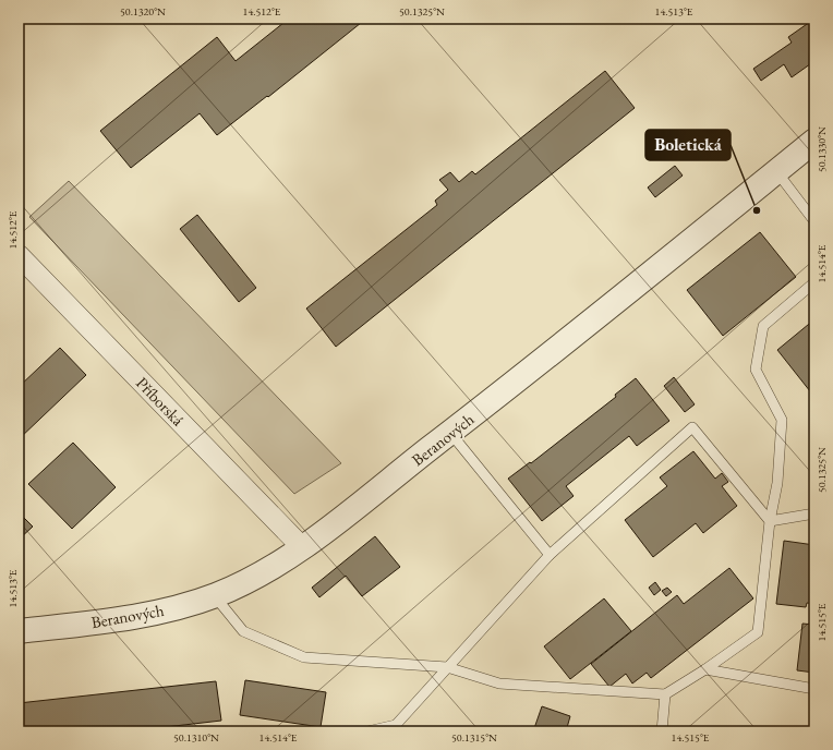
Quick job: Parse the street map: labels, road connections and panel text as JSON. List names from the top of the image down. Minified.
{"streets":{"street":["Příborská","Beranových"]},"crossings":[["Příborská","Beranových"]],"places":["Boletická"],"coordinates":["50.1320°N","14.512°E","50.1325°N","14.513°E","50.1330°N","14.514°E","14.515°E","50.1310°N","50.1315°N"]}
